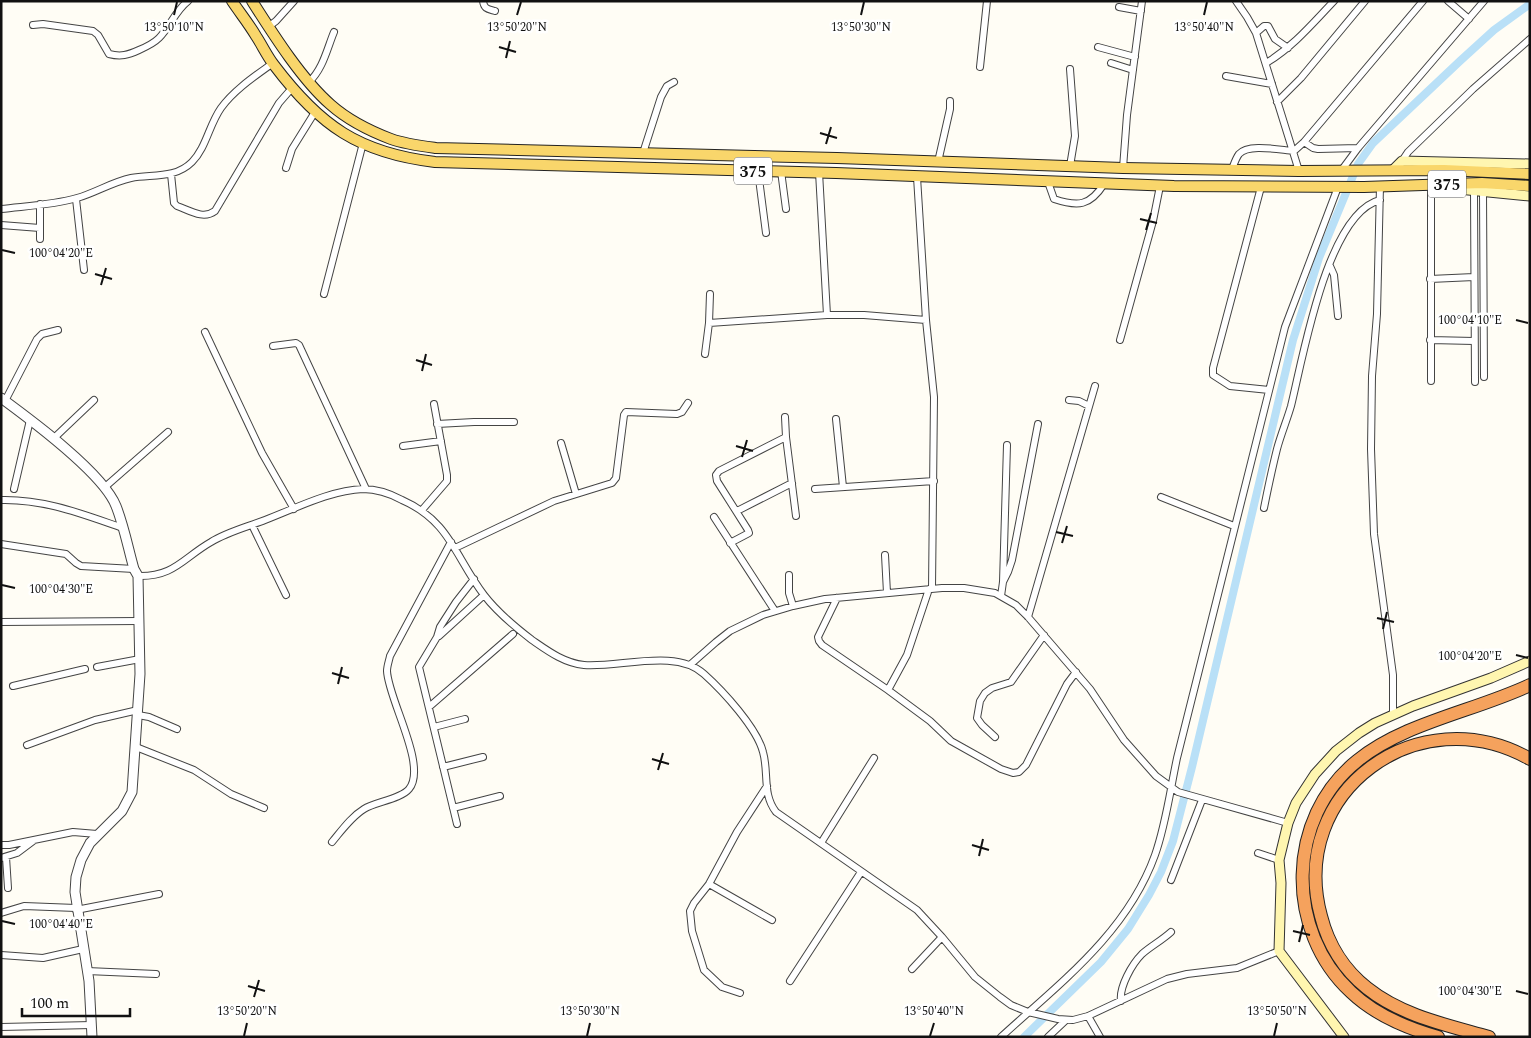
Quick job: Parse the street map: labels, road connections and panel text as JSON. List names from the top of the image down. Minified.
{"streets":{"main road":["375"]},"scale_bar":"100 m","coordinates":["13°50'10\"N","13°50'20\"N","13°50'30\"N","13°50'40\"N","100°04'20\"E","100°04'10\"E","100°04'30\"E","100°04'40\"E","13°50'50\"N"]}
